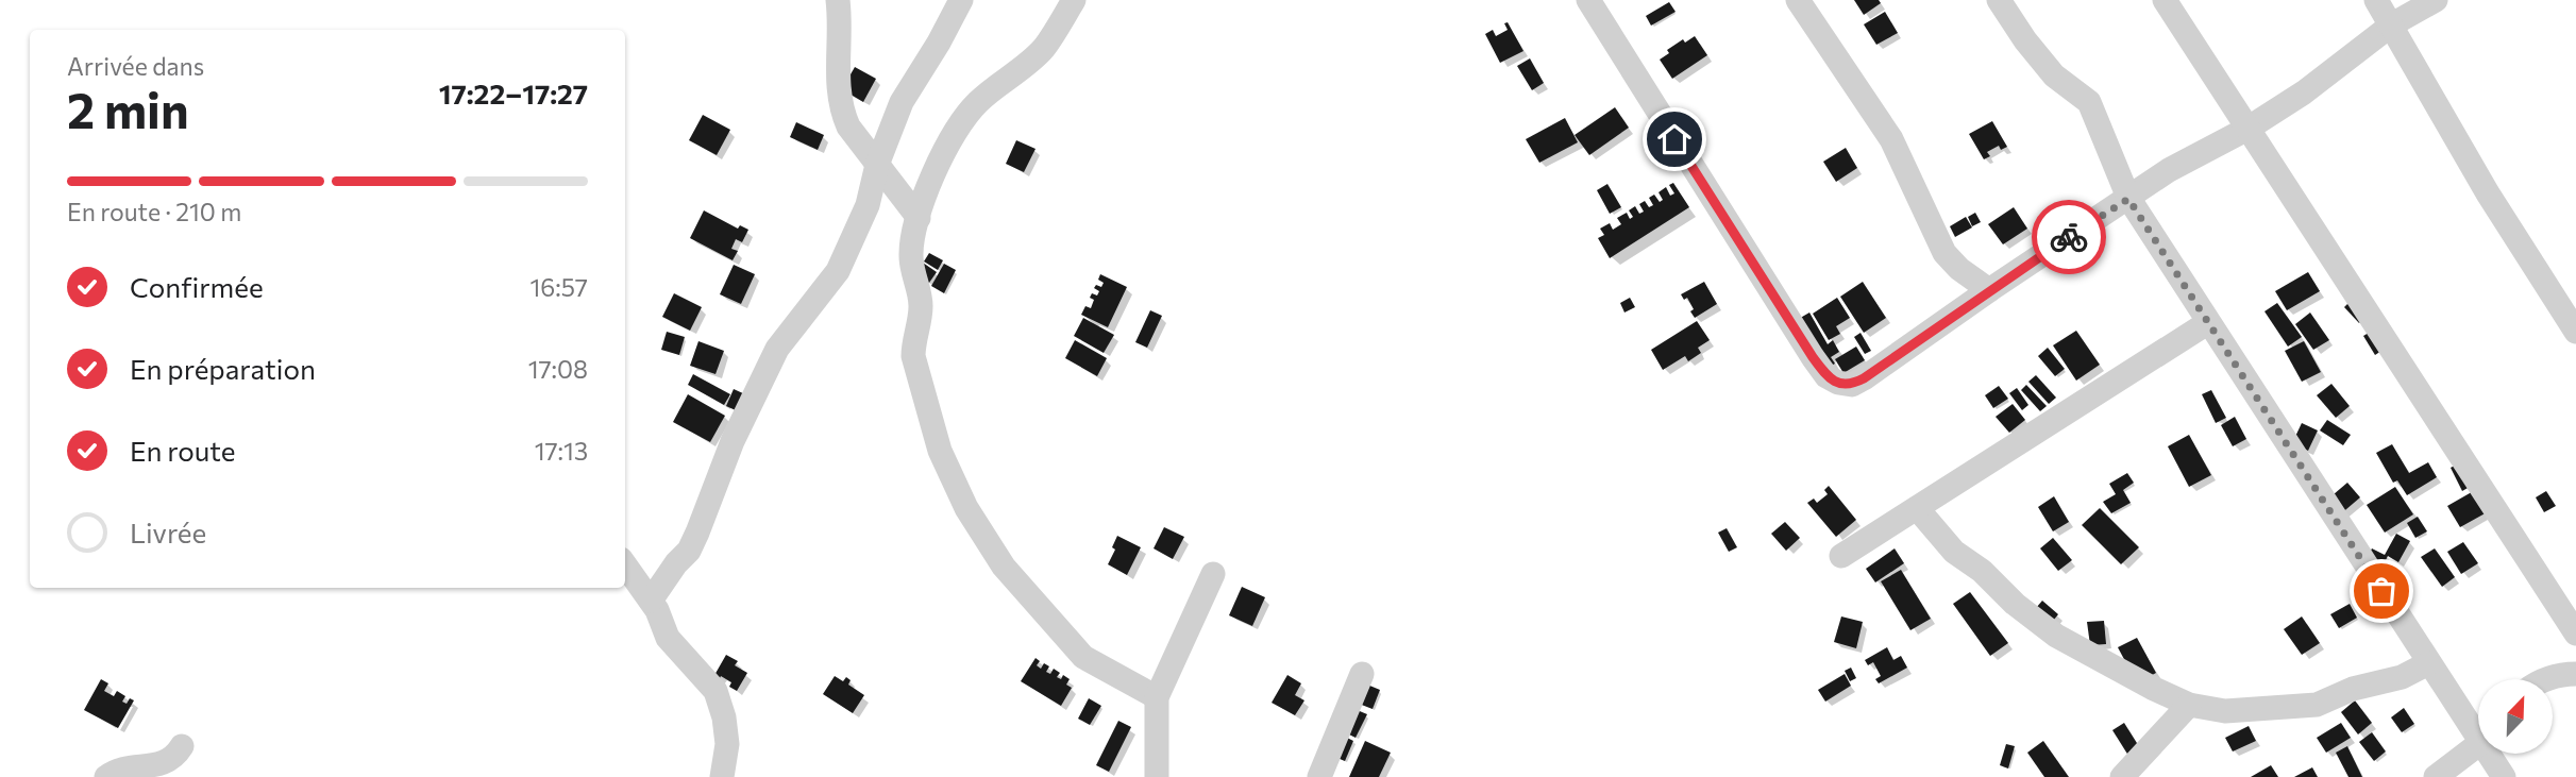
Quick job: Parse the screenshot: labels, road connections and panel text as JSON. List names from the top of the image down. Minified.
{"north":"top right","page":{"heading":["2 min","Arrivée dans","17:22–17:27"],"bar":"En route · 210 m","list":[["Confirmée","16:57"],["En préparation","17:08"],["En route","17:13"],"Livrée"]}}
